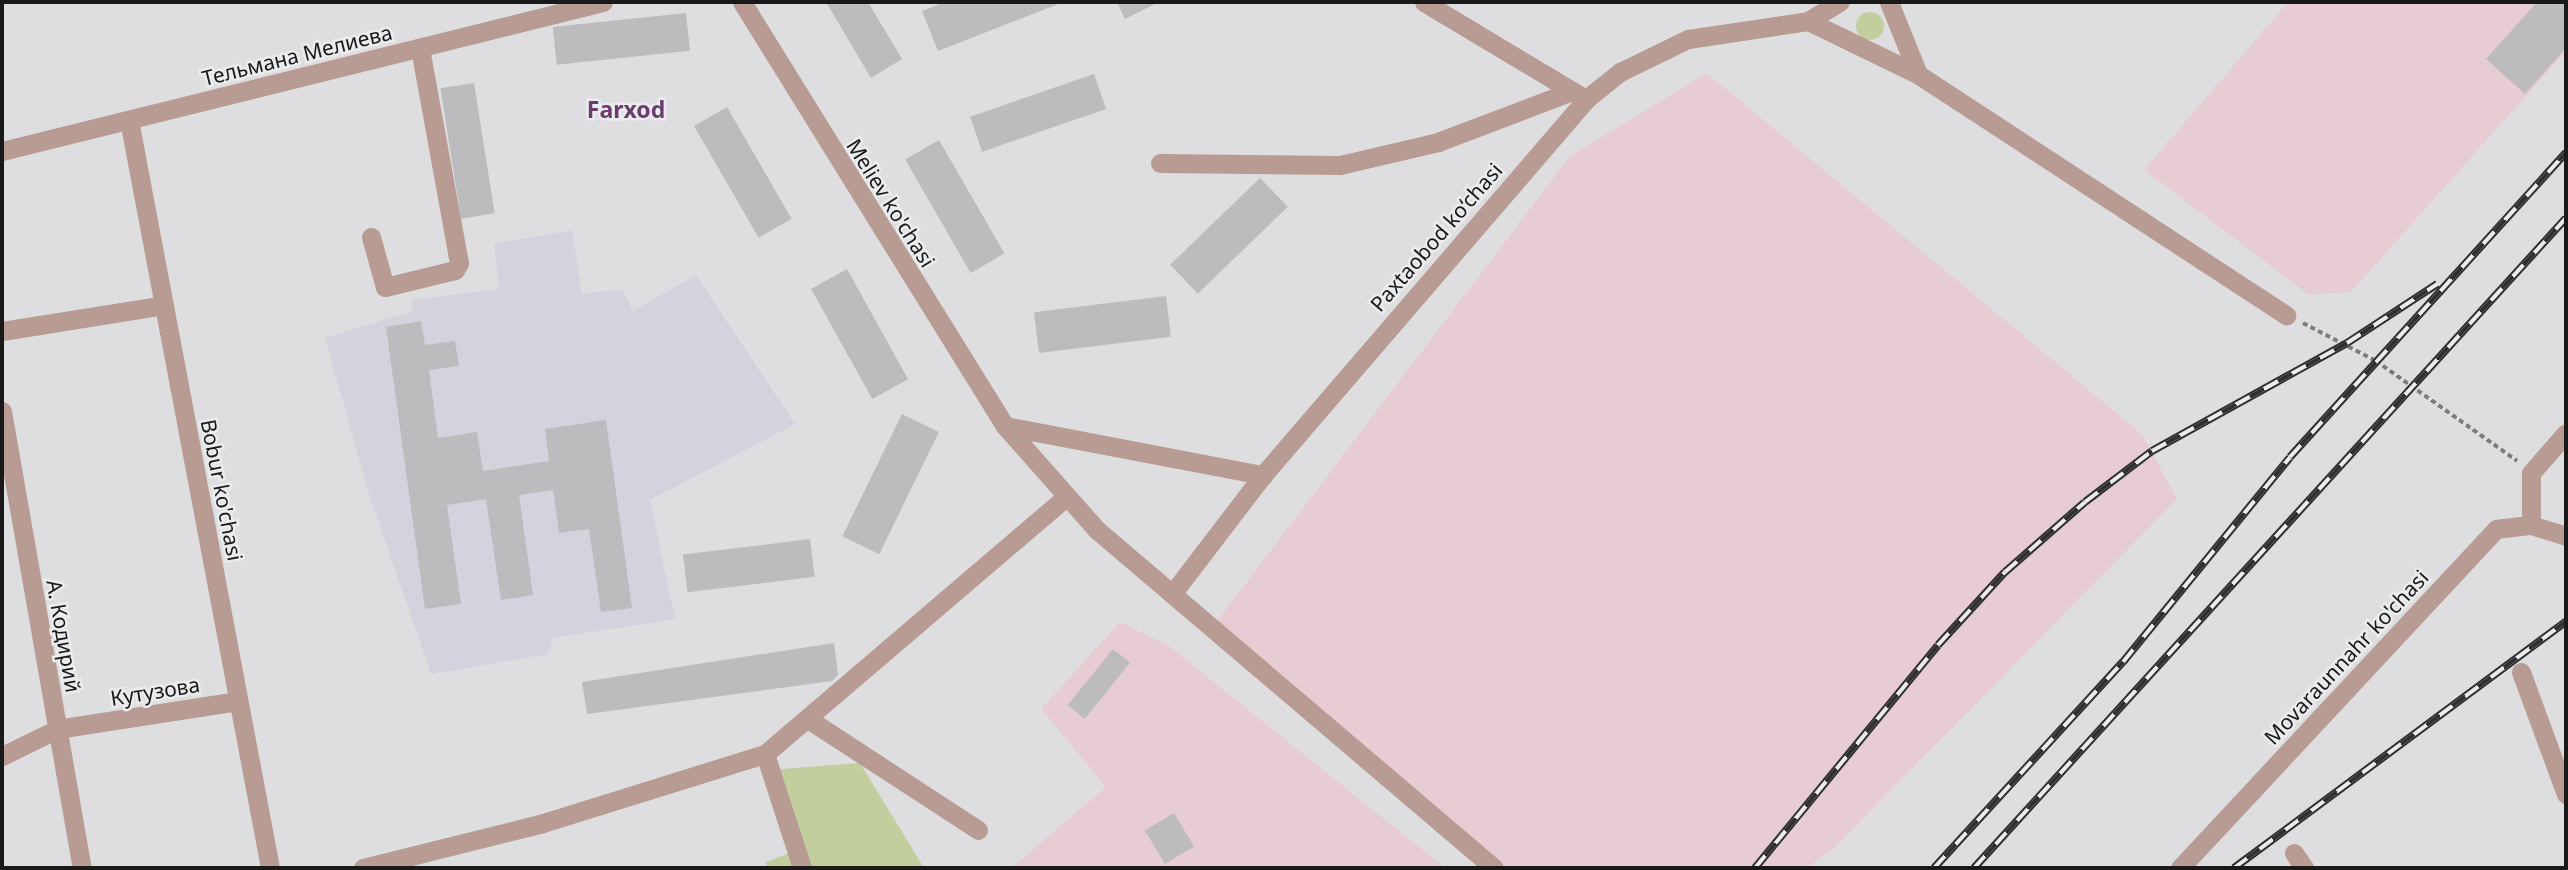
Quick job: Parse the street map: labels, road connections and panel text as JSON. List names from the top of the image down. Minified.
{"streets":{"street":["Тельмана Мелиева","Meliev ko'chasi","Paxtaobod ko‘chasi","Bobur ko'chasi","А. Кодирий","Movaraunnahr ko'chasi","Кутузова"]},"crossings":[["Тельмана Мелиева","Bobur ko'chasi"],["Meliev ko'chasi","Paxtaobod ko‘chasi"],["Bobur ko'chasi","Кутузова"],["А. Кодирий","Кутузова"]],"districts":["Farxod"]}
